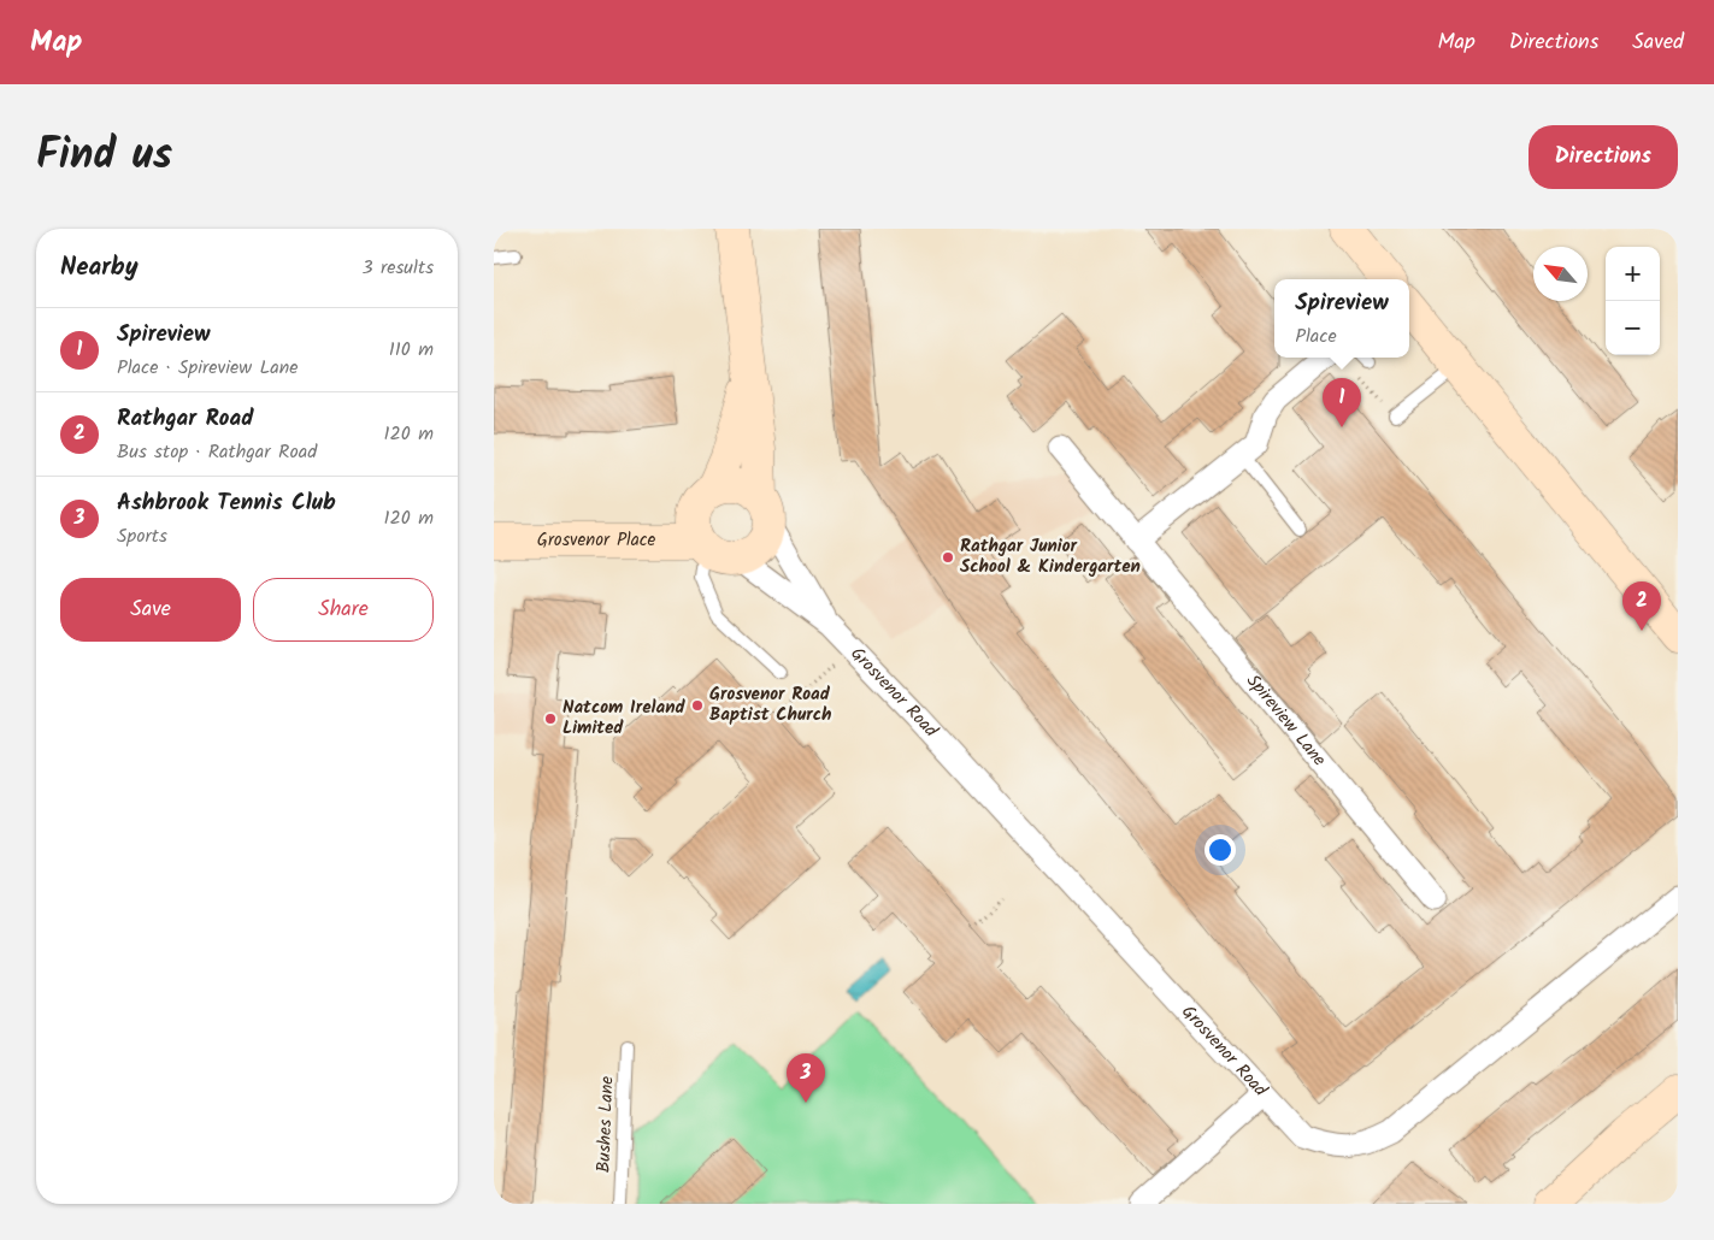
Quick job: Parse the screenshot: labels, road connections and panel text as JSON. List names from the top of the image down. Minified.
{"streets":{"street":["Grosvenor Place","Grosvenor Road","Spireview Lane"],"lane":["Bushes Lane"]},"crossings":[["Grosvenor Place","Grosvenor Road"]],"places":["Rathgar Junior School & Kindergarten","Grosvenor Road Baptist Church","Natcom Ireland Limited"],"north":"top left","page":{"header":"Map","nav":["Map","Directions","Saved"],"title":"Find us","buttons":["Directions",["Save","Share"]],"heading":["Nearby","3 results"],"map_buttons":["+","−"],"popup":["Spireview","Place"],"list":[{"mark":"1","name":"Spireview","note":"Place · Spireview Lane","value":"110 m"},{"mark":"2","name":"Rathgar Road","note":"Bus stop · Rathgar Road","value":"120 m"},{"mark":"3","name":"Ashbrook Tennis Club","note":"Sports","value":"120 m"}],"pins":["1","2","3"]}}
